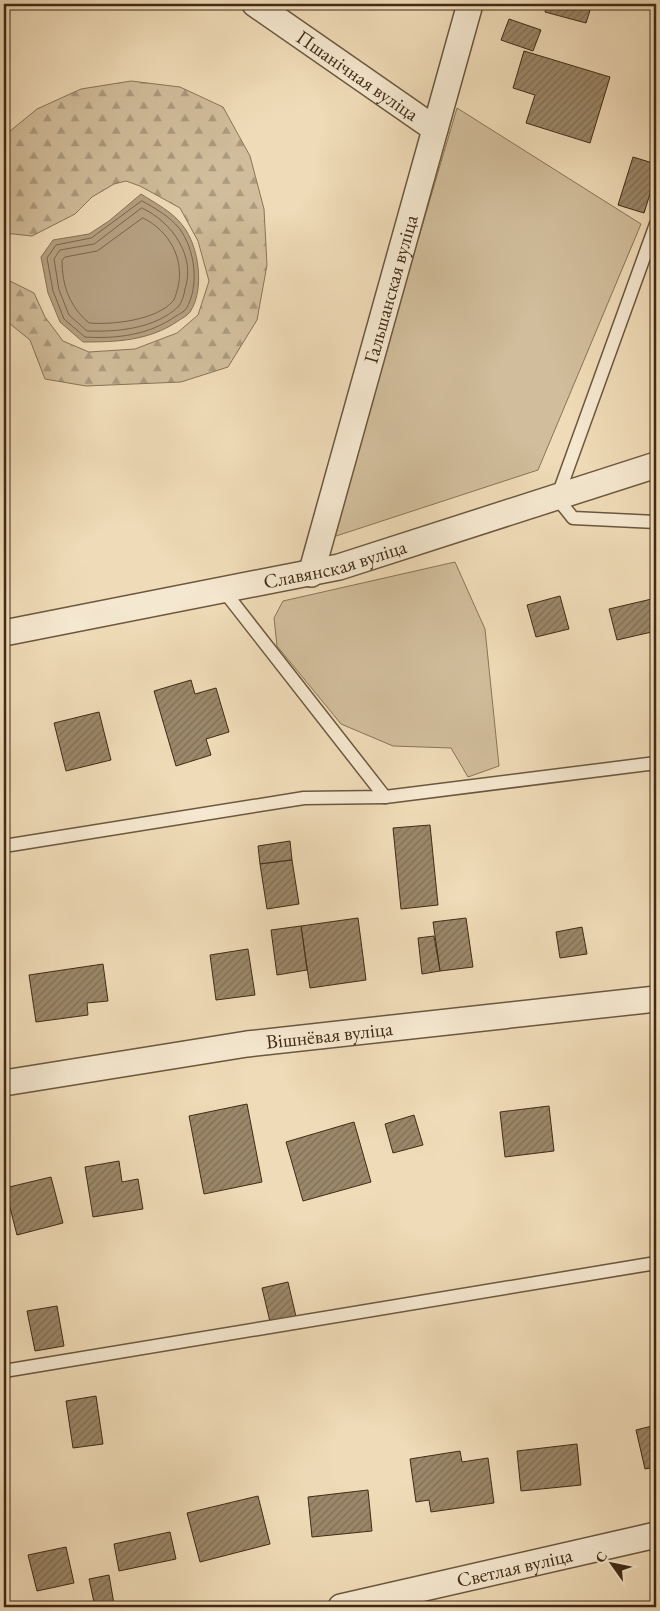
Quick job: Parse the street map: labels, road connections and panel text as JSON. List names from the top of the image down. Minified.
{"streets":{"street":["Пшанічная вуліца","Гальшанская вуліца","Славянская вуліца","Вішнёвая вуліца","Светлая вуліца"]},"crossings":[["Пшанічная вуліца","Гальшанская вуліца"],["Гальшанская вуліца","Славянская вуліца"]],"north":"top left"}
